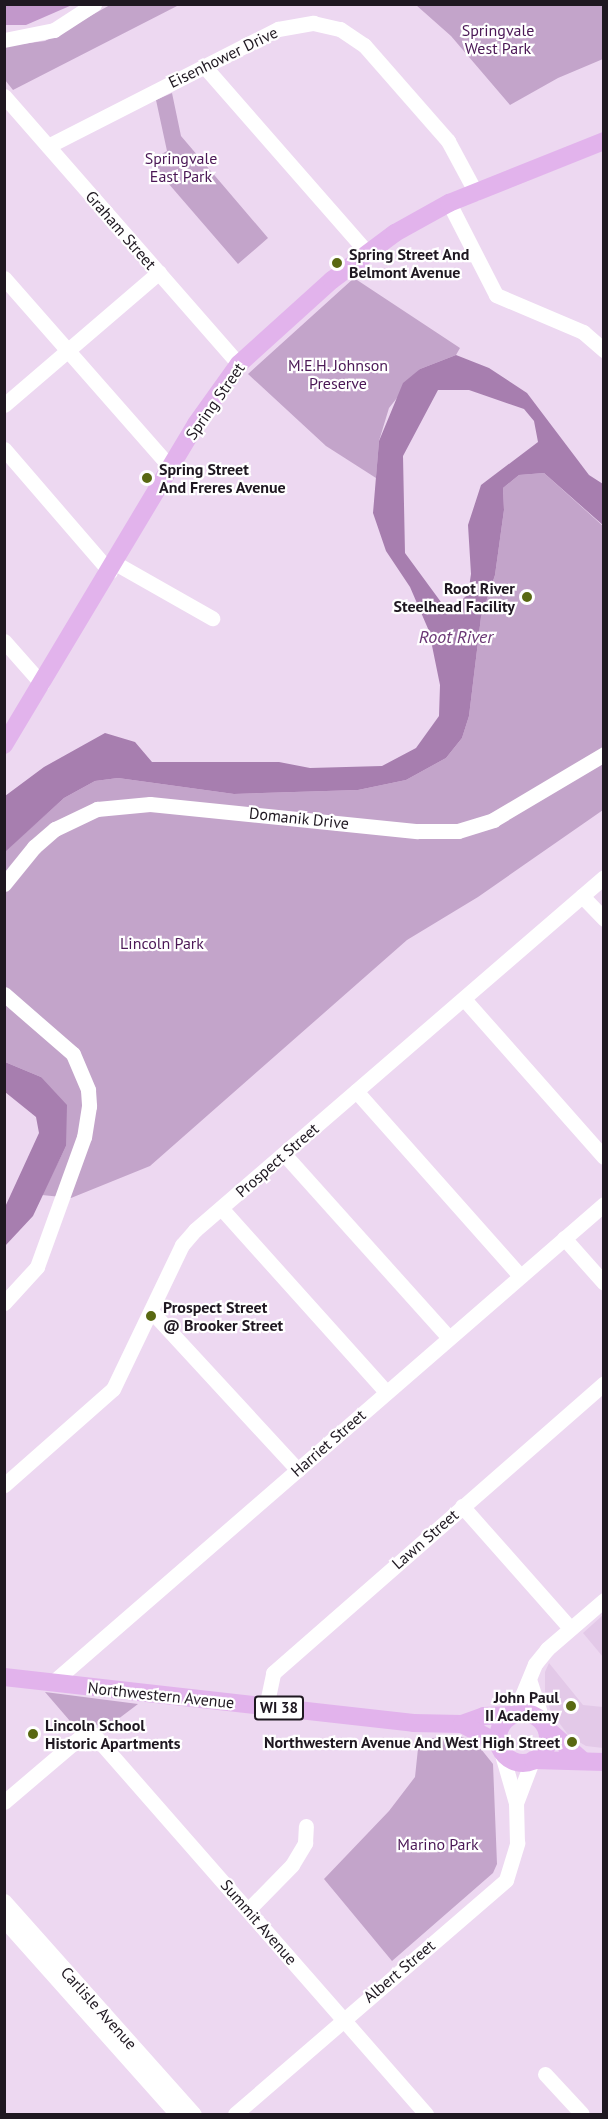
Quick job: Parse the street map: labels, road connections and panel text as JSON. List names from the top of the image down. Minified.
{"streets":{"main road":["Spring Street","Northwestern Avenue","WI 38"],"street":["Eisenhower Drive","Graham Street","Domanik Drive","Prospect Street","Harriet Street","Lawn Street","Summit Avenue","Albert Street","Carlisle Avenue"]},"crossings":[["Eisenhower Drive","Graham Street"],["Eisenhower Drive","Spring Street"],["Graham Street","Spring Street"],["Harriet Street","Northwestern Avenue"],["Lawn Street","Northwestern Avenue"],["Northwestern Avenue","WI 38"],["Northwestern Avenue","Albert Street"],["WI 38","Albert Street"],["Summit Avenue","Albert Street"]],"water":["Root River"],"parks":["Springvale West Park","Springvale East Park","M.E.H. Johnson Preserve","Lincoln Park","Marino Park"],"places":["Spring Street And Belmont Avenue","Spring Street And Freres Avenue","Root River Steelhead Facility","Prospect Street @ Brooker Street","John Paul II Academy","Lincoln School Historic Apartments","Northwestern Avenue And West High Street"]}
